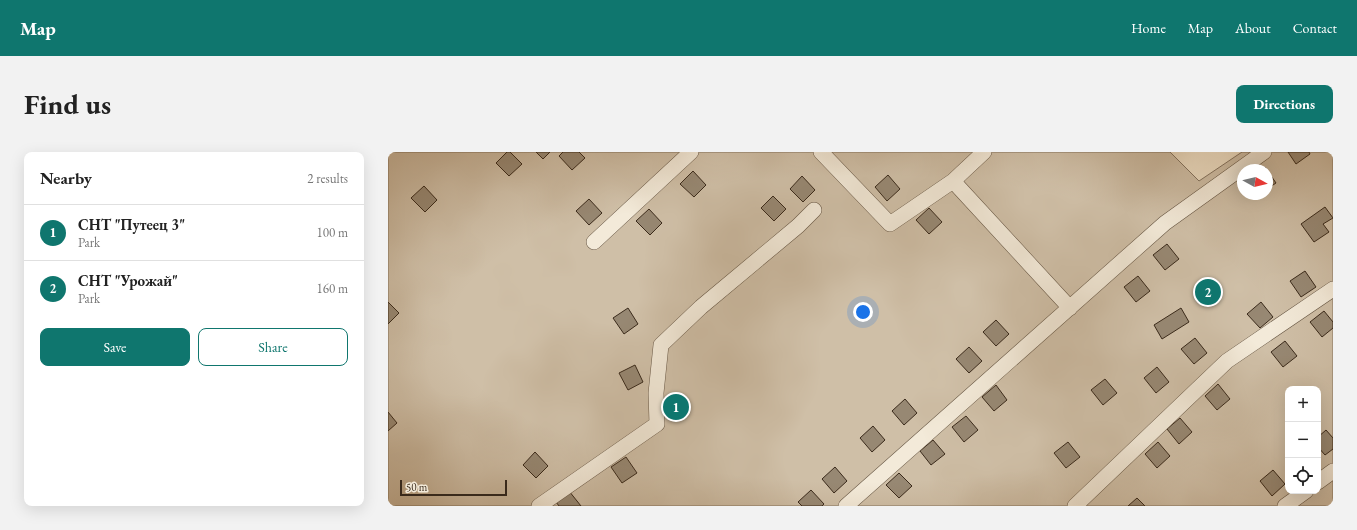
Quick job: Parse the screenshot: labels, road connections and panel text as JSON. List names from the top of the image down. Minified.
{"scale_bar":"50 m","north":"right","page":{"header":"Map","nav":["Home","Map","About","Contact"],"buttons":["Directions",["Save","Share"]],"title":"Find us","heading":["Nearby","2 results"],"list":[{"mark":"1","name":"СНТ \"Путеец 3\"","note":"Park","value":"100 m"},{"mark":"2","name":"СНТ \"Урожай\"","note":"Park","value":"160 m"}],"pins":["2","1"],"map_buttons":["+","−"],"scale":"50 m"}}
